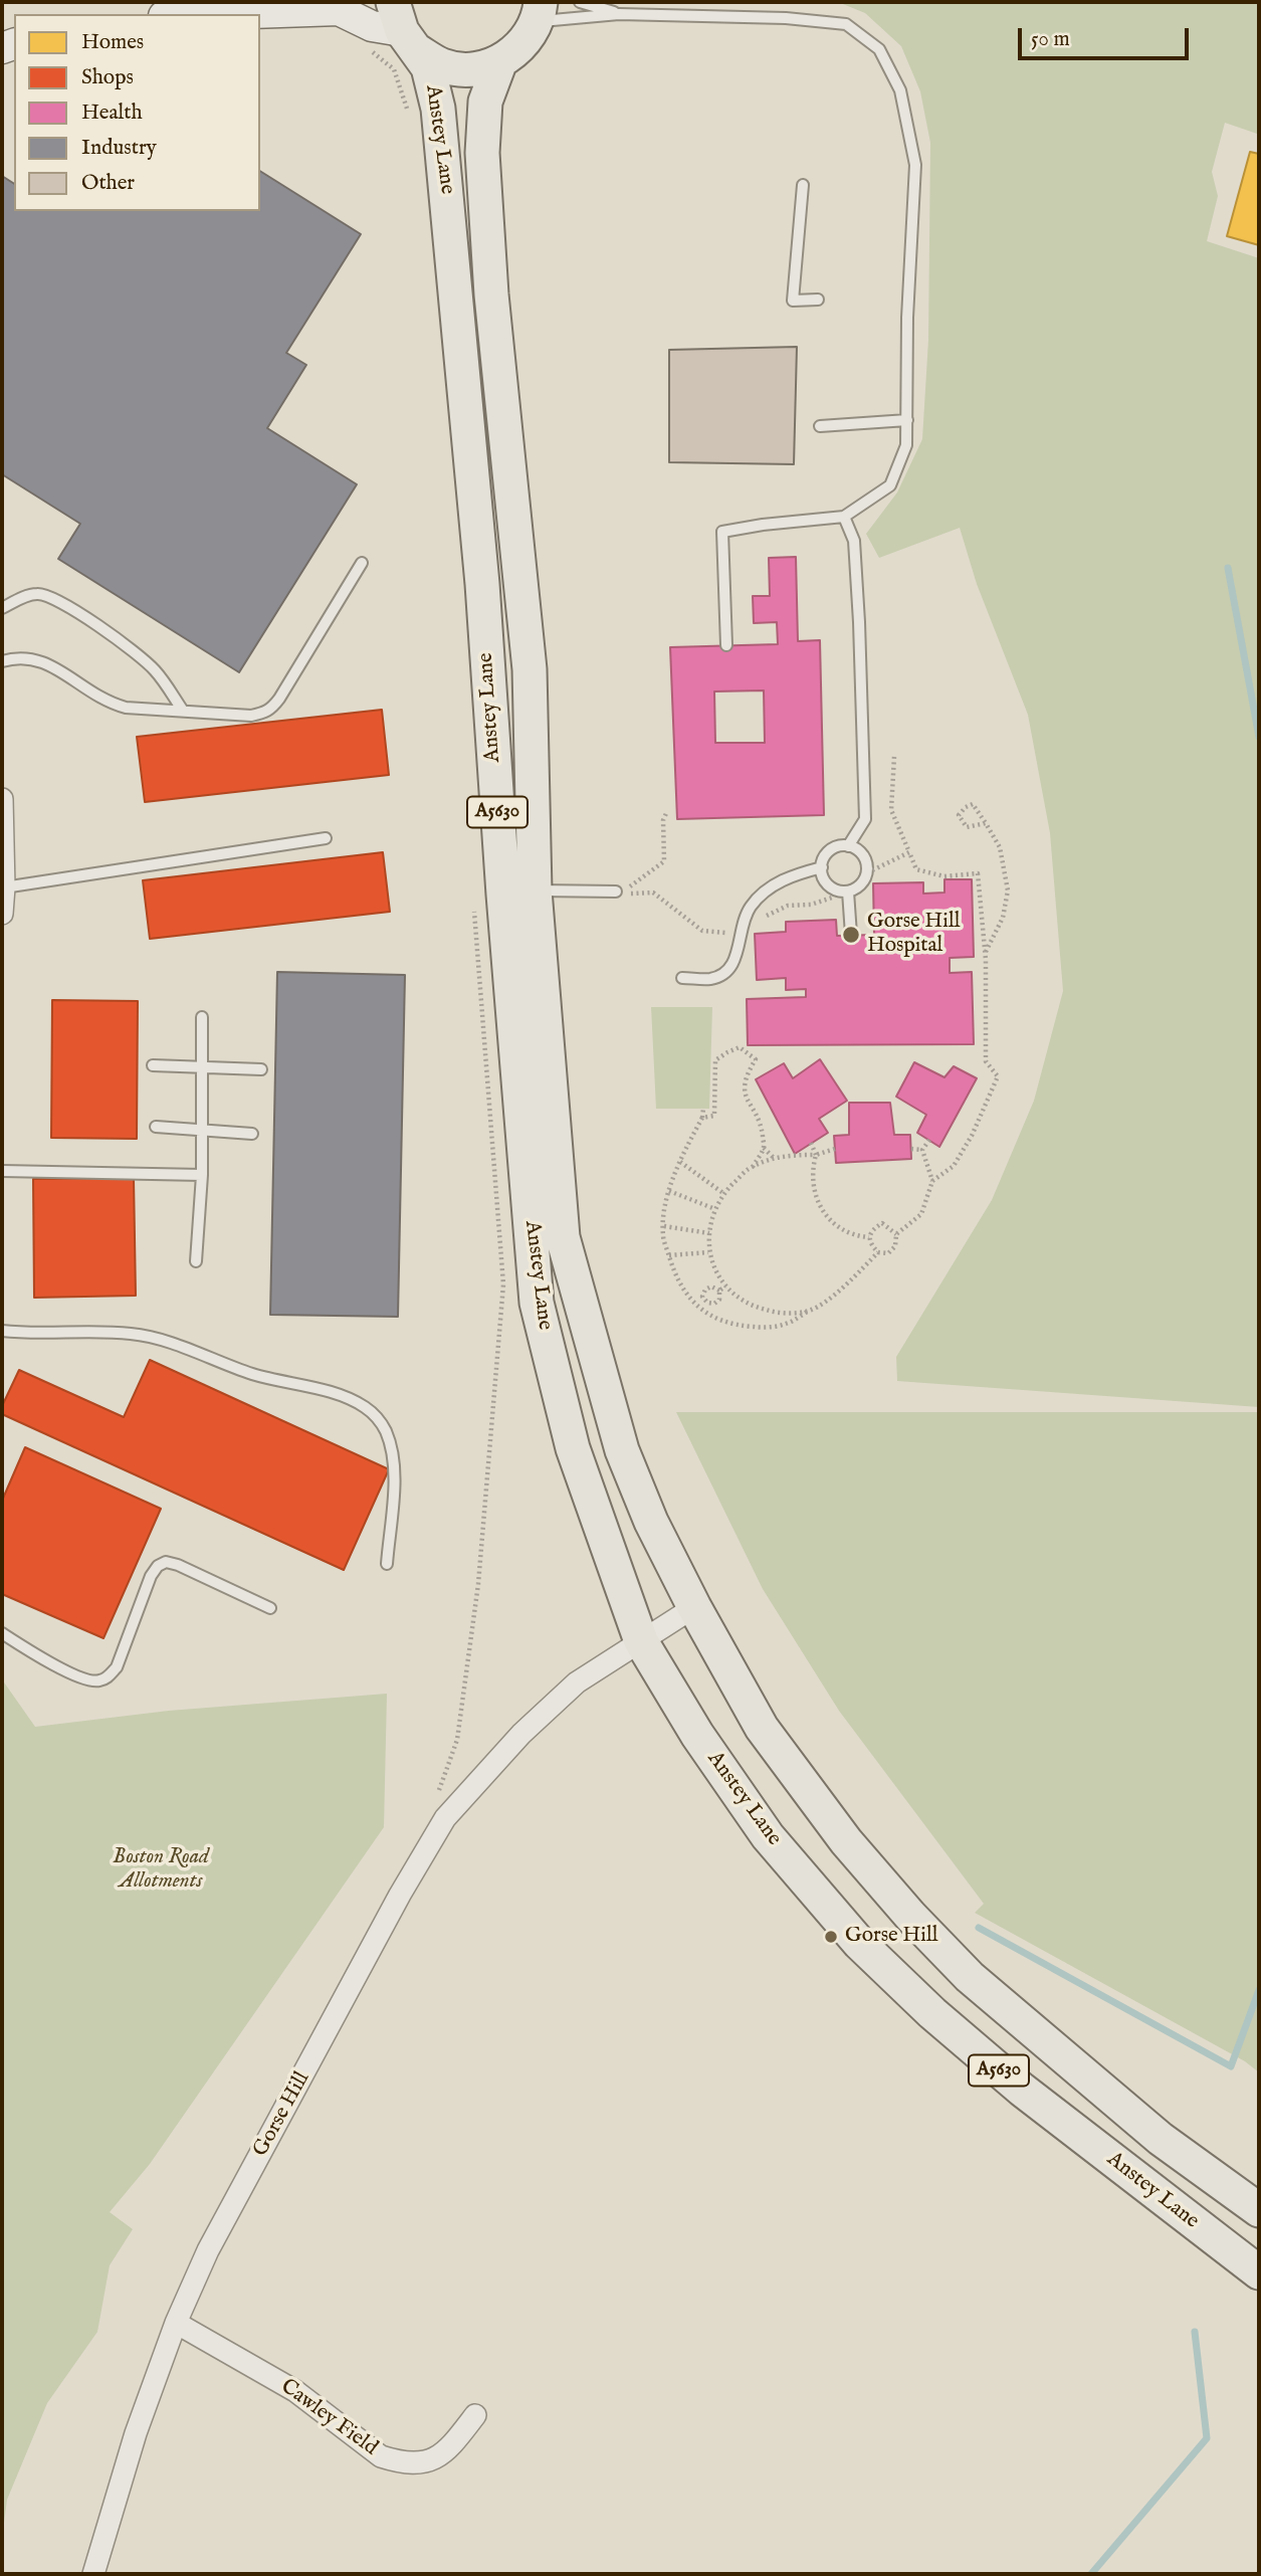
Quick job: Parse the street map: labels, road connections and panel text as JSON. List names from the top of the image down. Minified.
{"streets":{"main road":["Anstey Lane","A5630"],"street":["Gorse Hill","Cawley Field"]},"crossings":[["Anstey Lane","A5630"],["Anstey Lane","Gorse Hill"],["Gorse Hill","Cawley Field"]],"parks":["Boston Road Allotments"],"places":["Gorse Hill Hospital","Gorse Hill"],"legend":["Homes","Shops","Health","Industry","Other"],"scale_bar":"50 m"}
